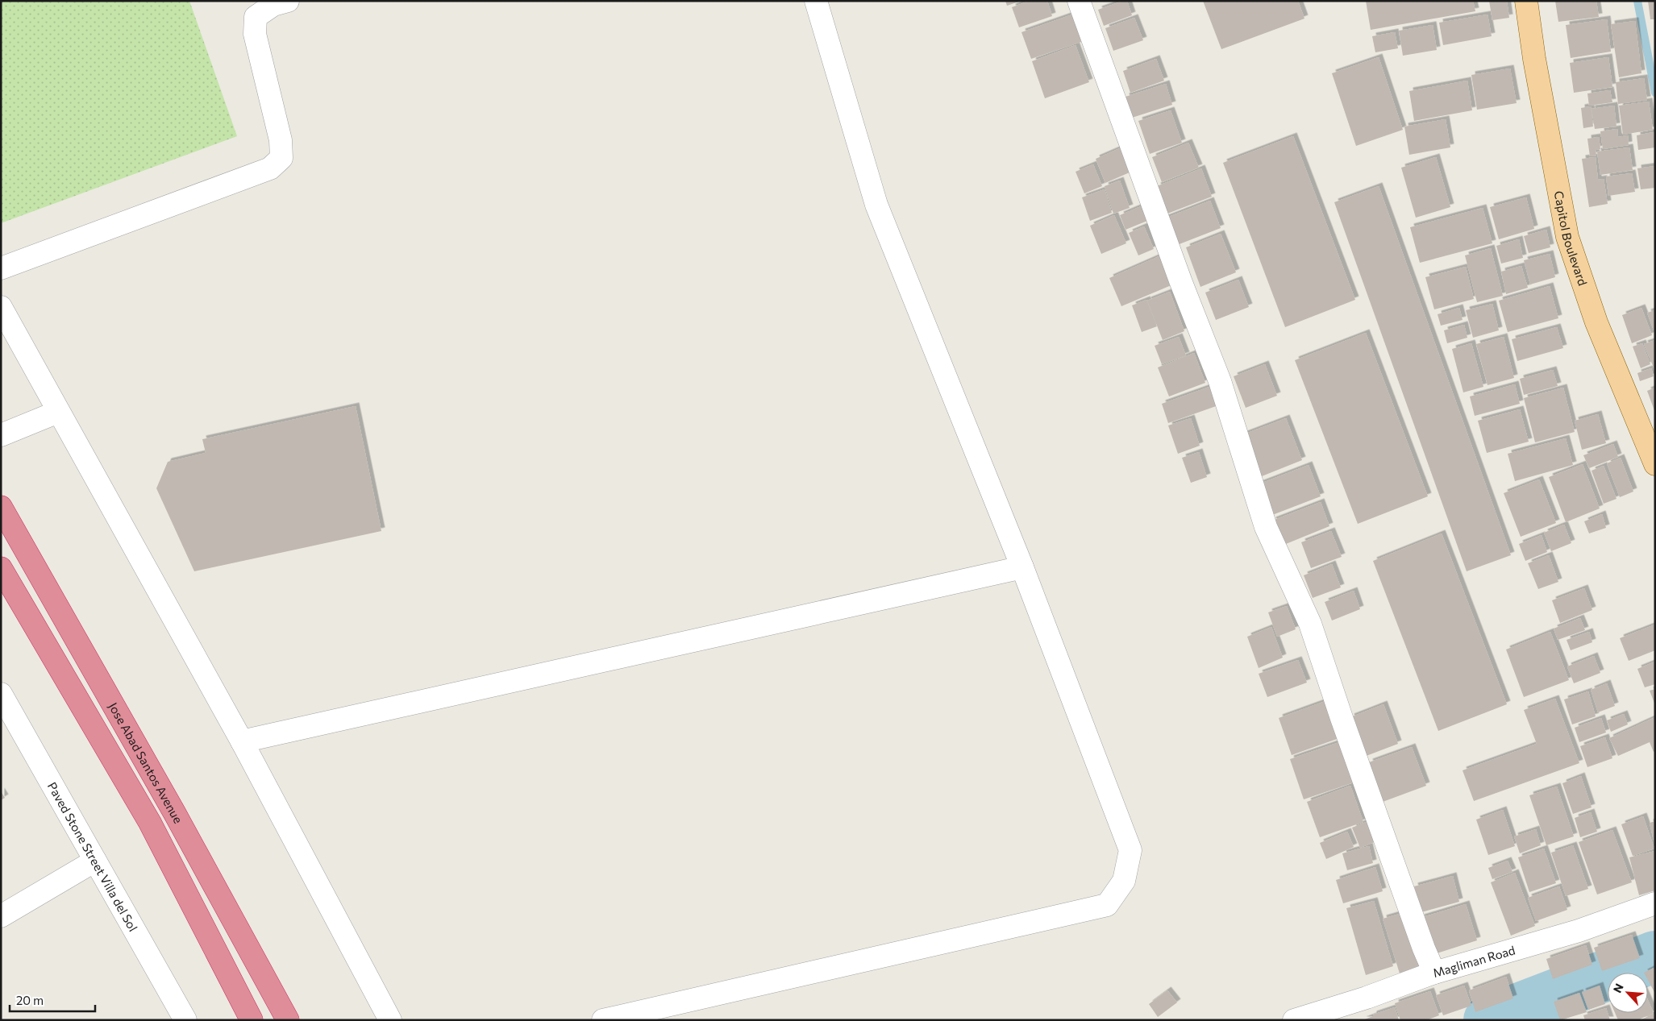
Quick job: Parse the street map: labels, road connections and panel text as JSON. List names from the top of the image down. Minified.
{"streets":{"highway":["Jose Abad Santos Avenue"],"main road":["Capitol Boulevard"],"street":["Paved Stone Street Villa del Sol","Magliman Road"]},"scale_bar":"20 m","north":"top left"}
